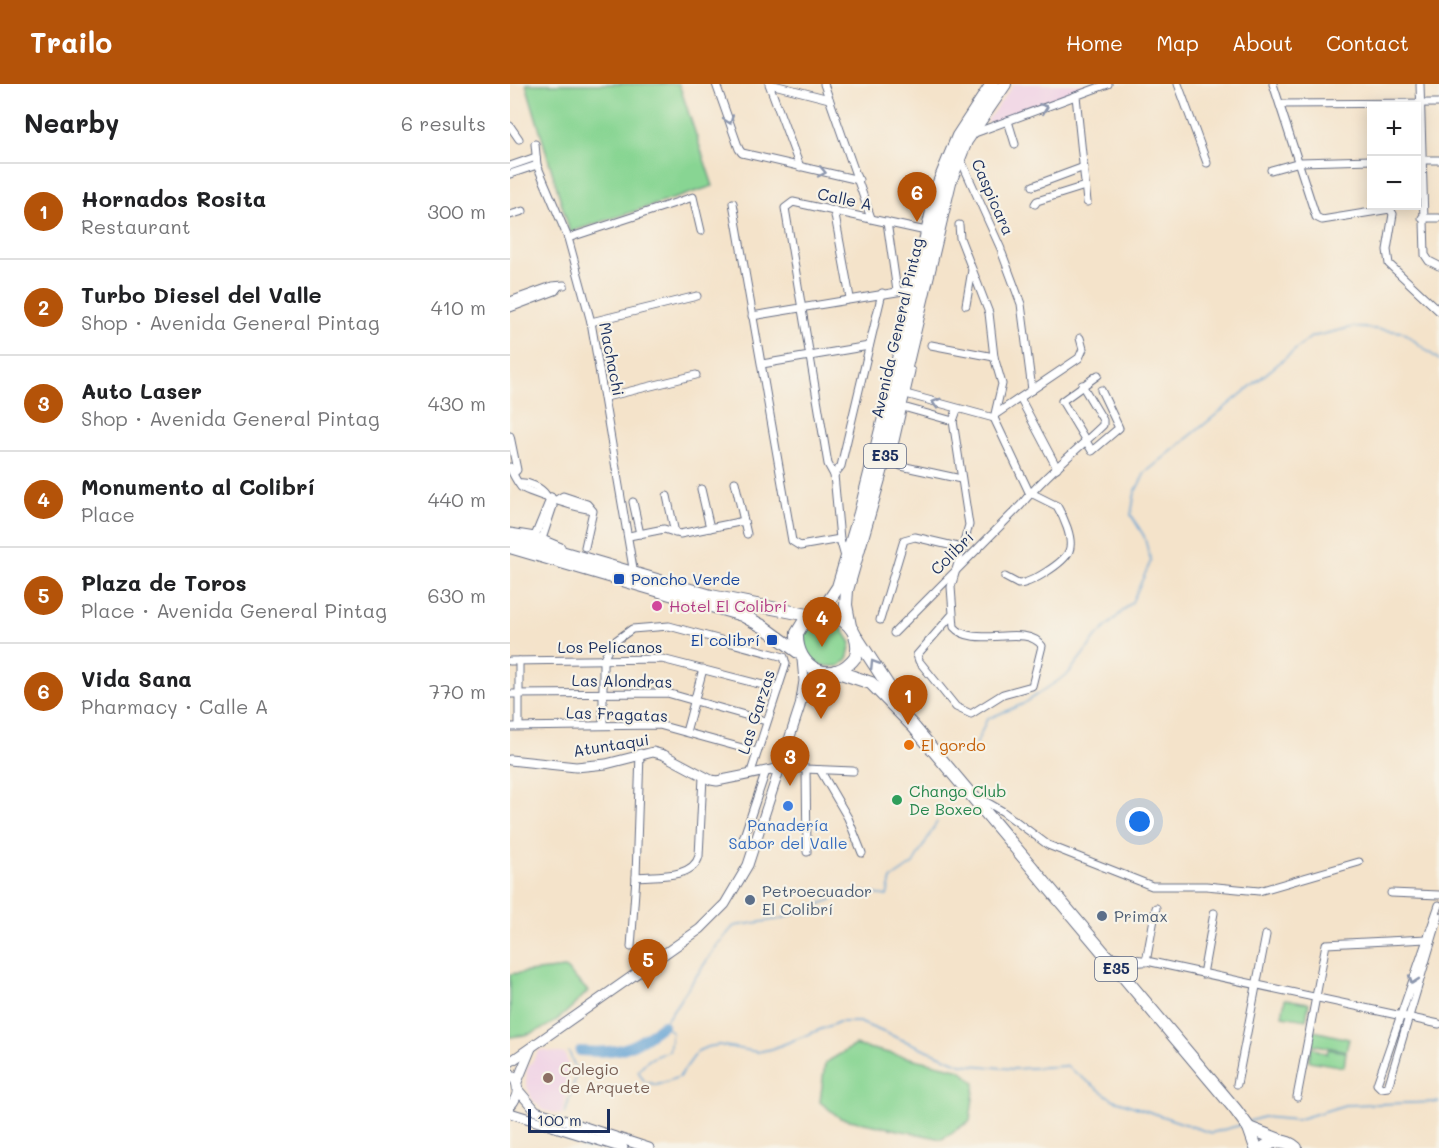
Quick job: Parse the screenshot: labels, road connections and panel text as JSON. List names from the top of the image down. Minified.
{"streets":{"highway":["Avenida General Pintag","E35"],"main road":["Atuntaqui"],"street":["Caspicara","Calle A","Machachi","Colibrí","Los Pelicanos","Las Alondras","Las Garzas","Las Fragatas"]},"crossings":[["Caspicara","Avenida General Pintag"],["Calle A","Avenida General Pintag"],["Avenida General Pintag","E35"],["Los Pelicanos","Las Garzas"],["Las Alondras","Las Garzas"],["Las Garzas","Las Fragatas"],["Las Garzas","Atuntaqui"]],"places":{"transit":["Poncho Verde","El colibrí"],"other":["Hotel El Colibrí","El gordo","Chango Club De Boxeo","Panadería Sabor del Valle","Petroecuador El Colibrí","Primax","Colegio de Arquete"]},"scale_bar":"100 m","page":{"header":"Trailo","nav":["Home","Map","About","Contact"],"heading":["Nearby","6 results"],"map_buttons":["+","−"],"list":[{"mark":"1","name":"Hornados Rosita","note":"Restaurant","value":"300 m"},{"mark":"2","name":"Turbo Diesel del Valle","note":"Shop · Avenida General Pintag","value":"410 m"},{"mark":"3","name":"Auto Laser","note":"Shop · Avenida General Pintag","value":"430 m"},{"mark":"4","name":"Monumento al Colibrí","note":"Place","value":"440 m"},{"mark":"5","name":"Plaza de Toros","note":"Place · Avenida General Pintag","value":"630 m"},{"mark":"6","name":"Vida Sana","note":"Pharmacy · Calle A","value":"770 m"}],"pins":["6","4","2","1","3","5"],"scale":"100 m"}}
